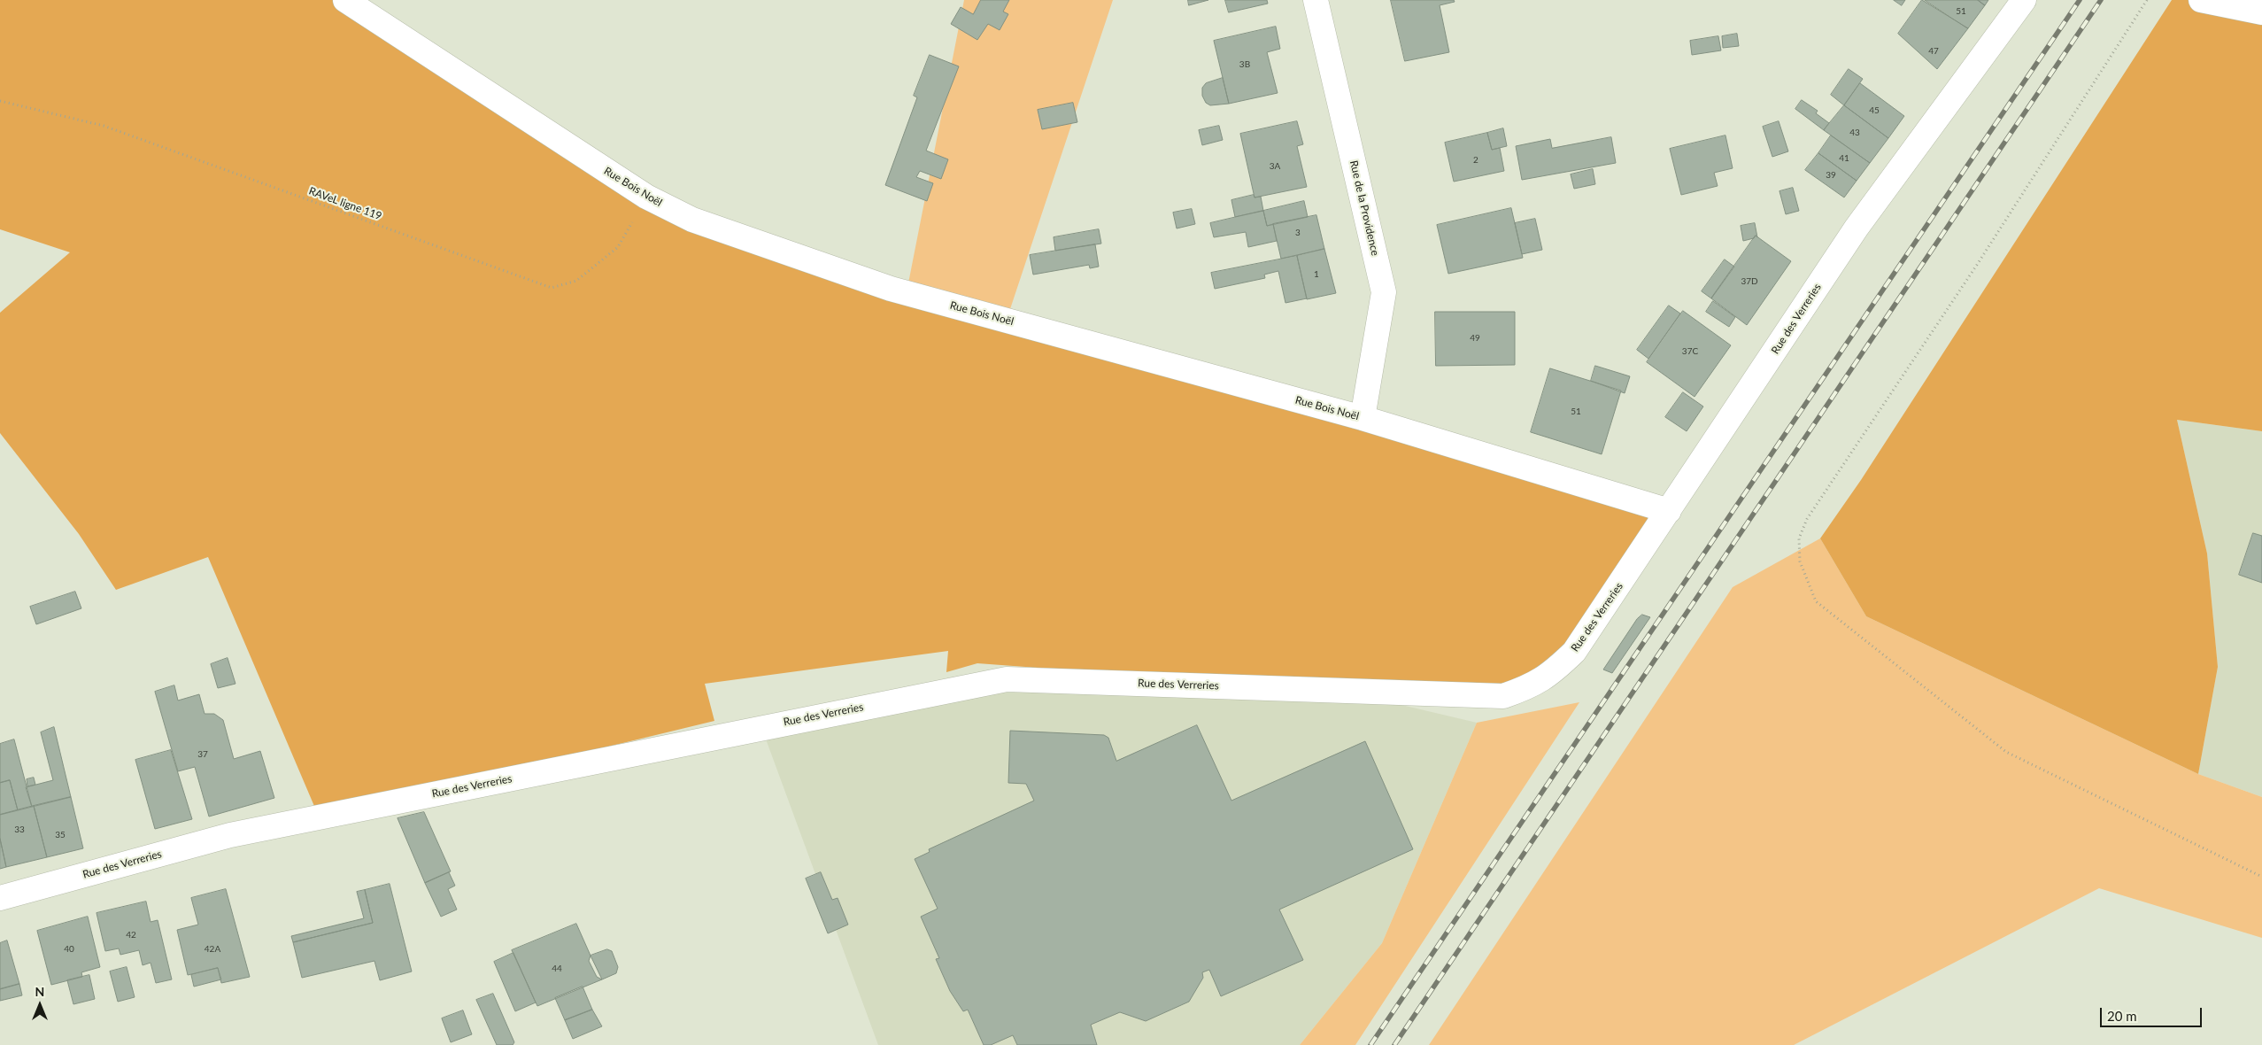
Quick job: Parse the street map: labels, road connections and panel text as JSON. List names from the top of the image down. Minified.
{"streets":{"street":["Rue Bois Noël","Rue de la Providence","Rue des Verreries"],"path":["RAVeL ligne 119"]},"crossings":[["Rue Bois Noël","RAVeL ligne 119"],["Rue Bois Noël","Rue de la Providence"],["Rue Bois Noël","Rue des Verreries"]],"house_numbers":["51","47","3B","45","43","41","2","3A","39","3","1","37D","49","37C","51","37","33","35","42","40","42A","44"],"scale_bar":"20 m","north":"top"}
